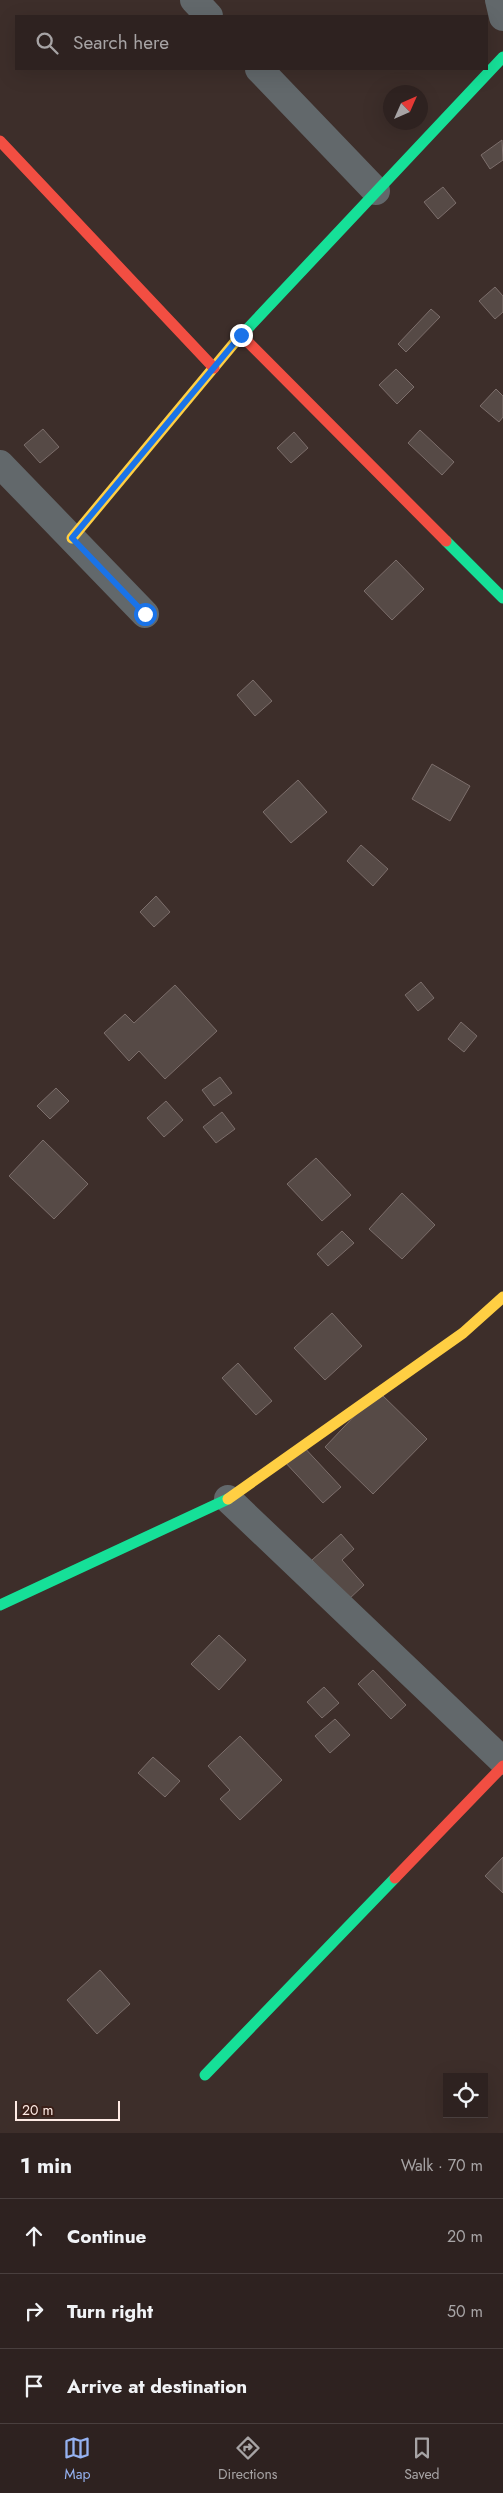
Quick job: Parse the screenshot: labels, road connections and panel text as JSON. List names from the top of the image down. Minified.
{"scale_bar":"20 m","north":"top right","page":{"search":"Search here","scale":"20 m","heading":["1 min","Walk · 70 m"],"list":[["Continue","20 m"],["Turn right","50 m"],"Arrive at destination"],"nav":["Map","Directions","Saved"]}}
